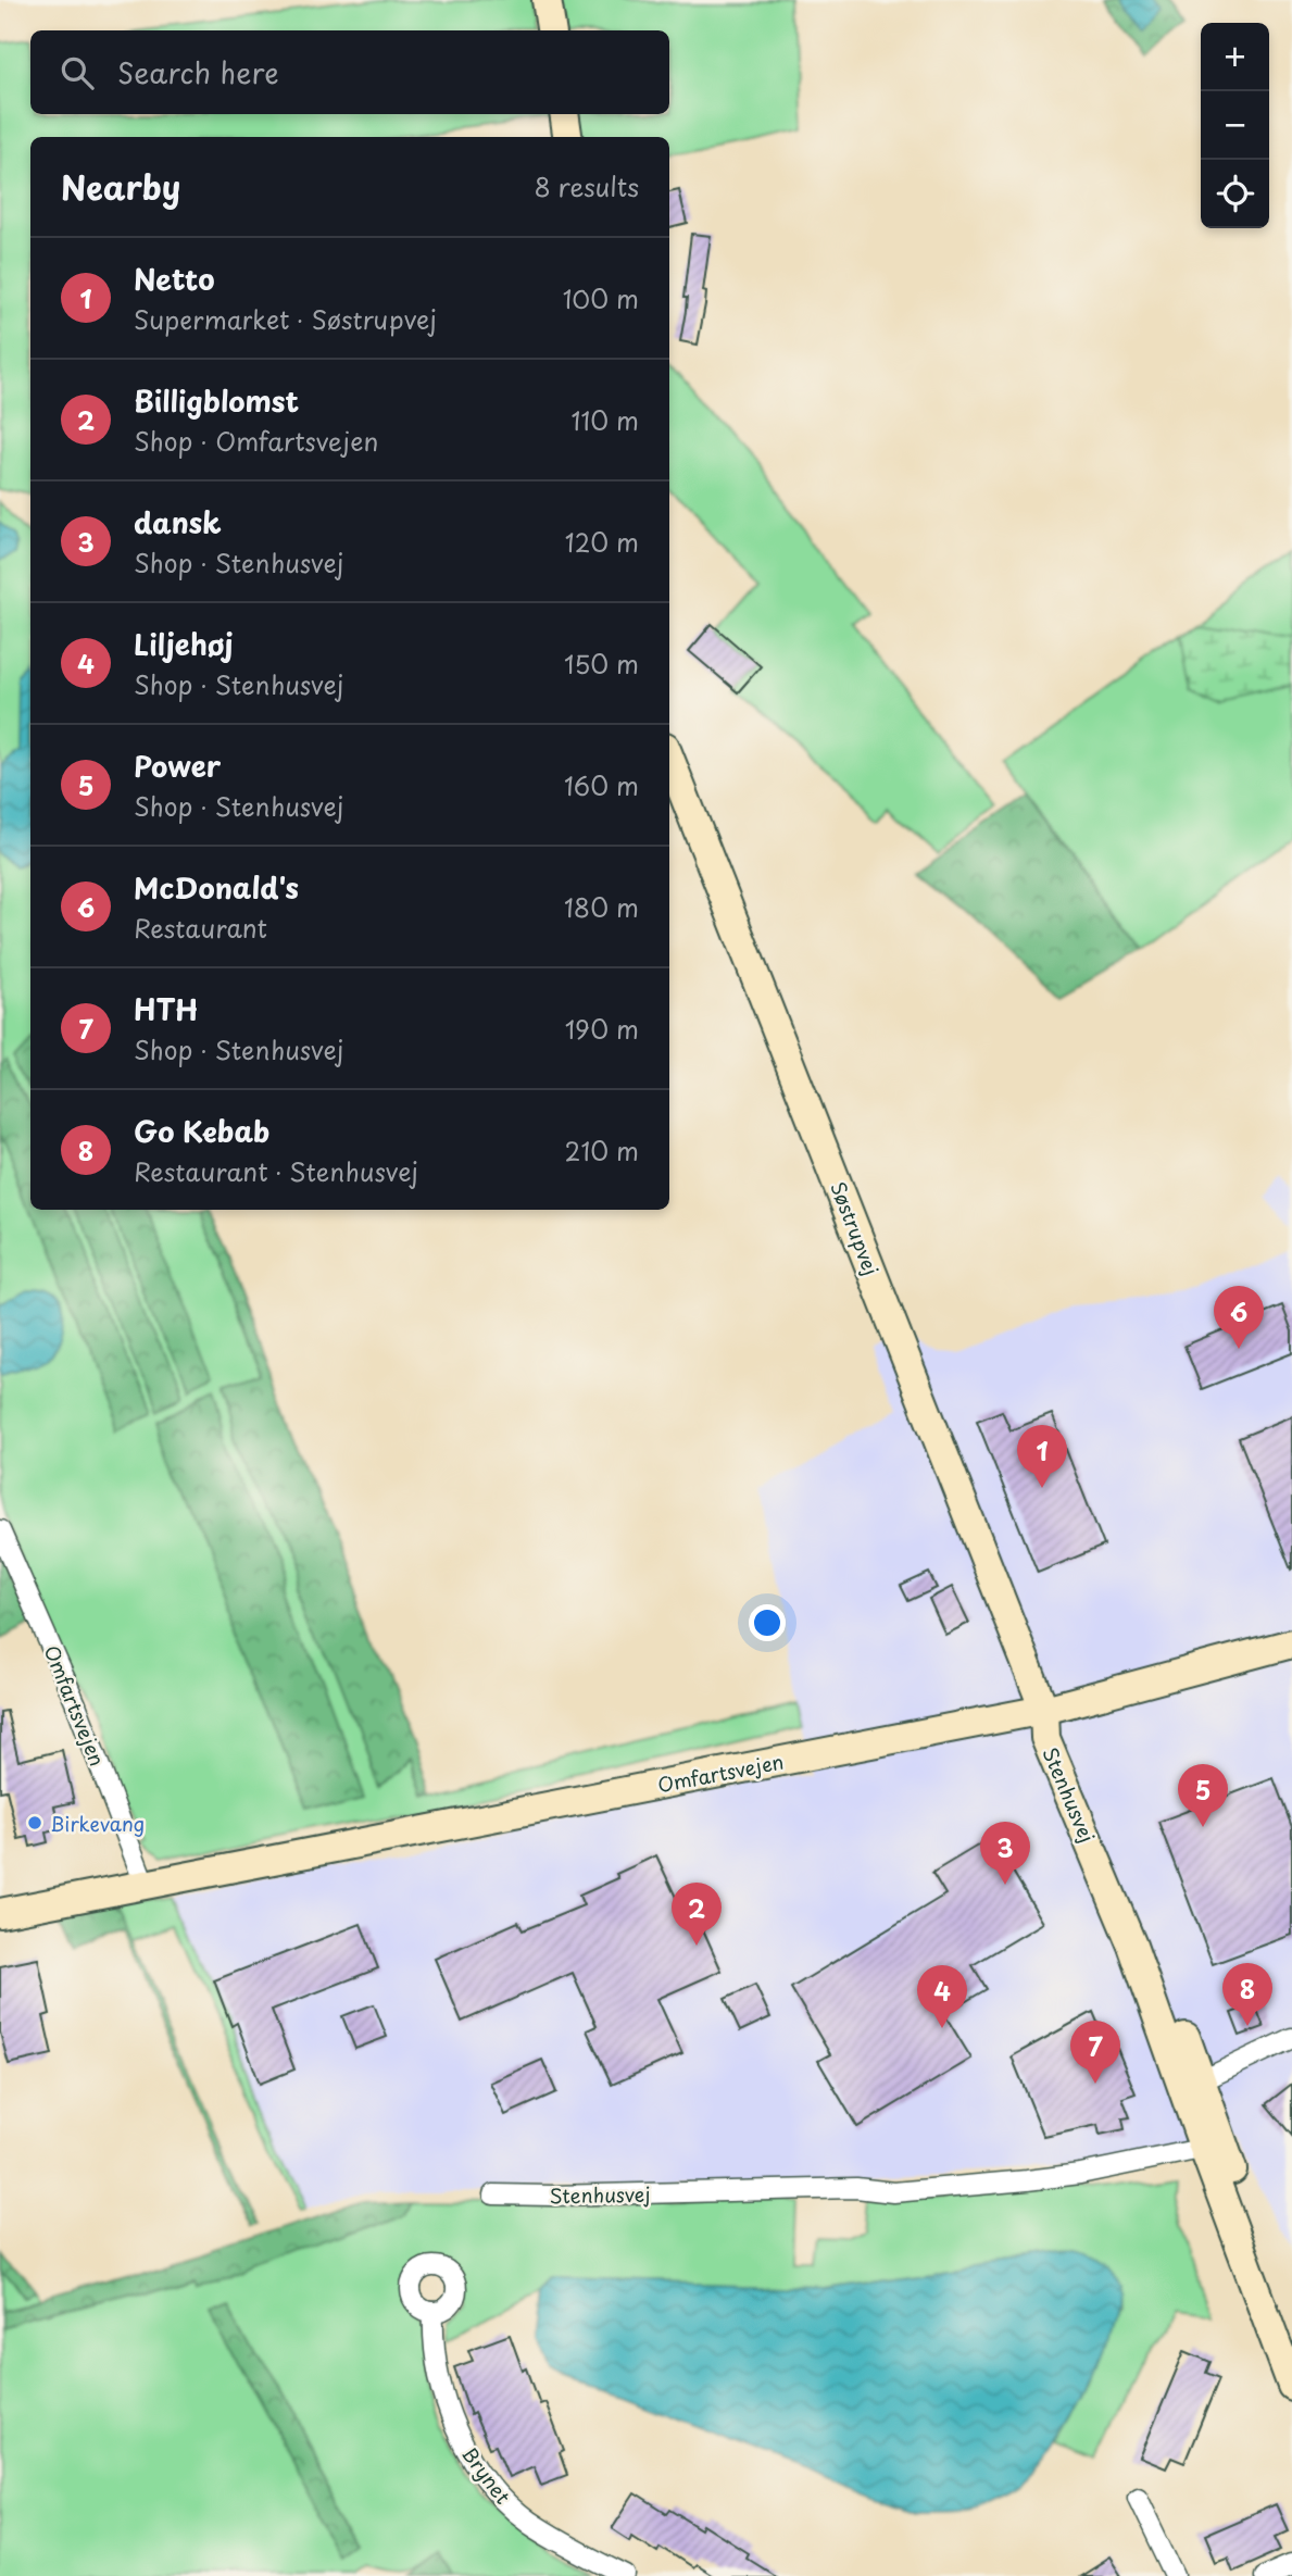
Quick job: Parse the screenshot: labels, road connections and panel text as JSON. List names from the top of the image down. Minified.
{"streets":{"street":["Søstrupvej","Omfartsvejen","Stenhusvej","Brynet"]},"crossings":[["Søstrupvej","Omfartsvejen"],["Søstrupvej","Stenhusvej"],["Omfartsvejen","Stenhusvej"]],"places":["Birkevang"],"page":{"map_buttons":["+","−"],"search":"Search here","heading":["Nearby","8 results"],"list":[{"mark":"1","name":"Netto","note":"Supermarket · Søstrupvej","value":"100 m"},{"mark":"2","name":"Billigblomst","note":"Shop · Omfartsvejen","value":"110 m"},{"mark":"3","name":"dansk","note":"Shop · Stenhusvej","value":"120 m"},{"mark":"4","name":"Liljehøj","note":"Shop · Stenhusvej","value":"150 m"},{"mark":"5","name":"Power","note":"Shop · Stenhusvej","value":"160 m"},{"mark":"6","name":"McDonald's","note":"Restaurant","value":"180 m"},{"mark":"7","name":"HTH","note":"Shop · Stenhusvej","value":"190 m"},{"mark":"8","name":"Go Kebab","note":"Restaurant · Stenhusvej","value":"210 m"}],"pins":["6","1","5","3","2","8","4","7"]}}
